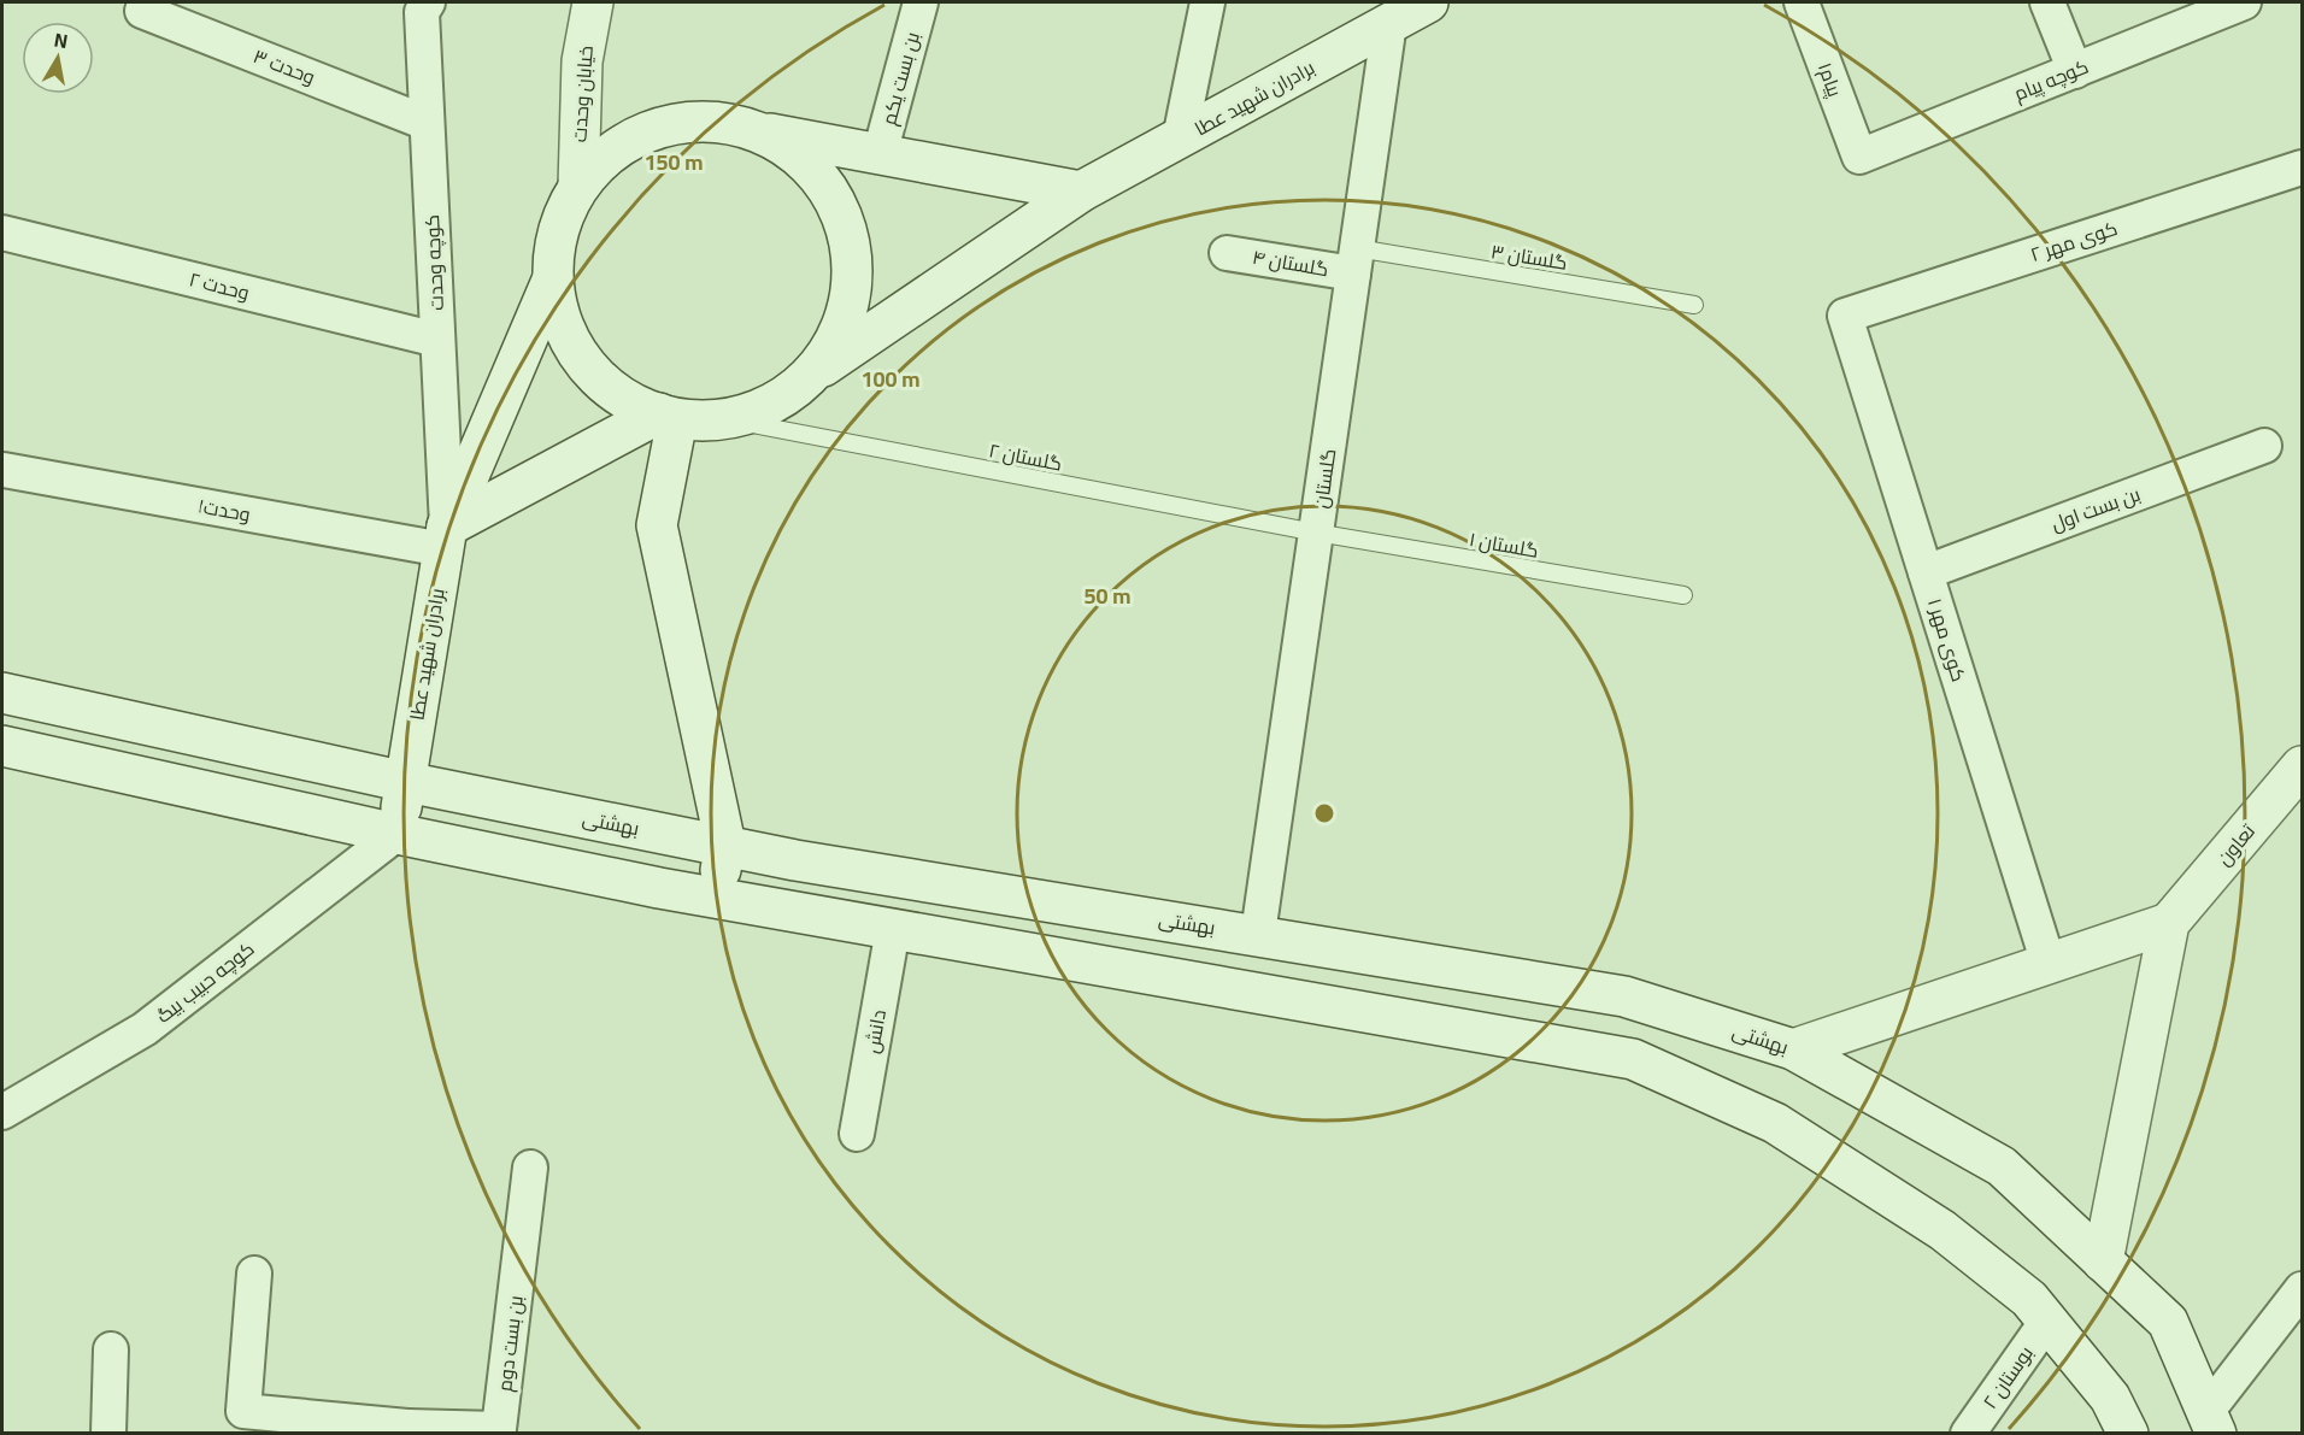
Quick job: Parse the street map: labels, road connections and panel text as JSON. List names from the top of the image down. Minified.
{"streets":{"main road":["خیابان وحدت","برادران شهید عطا","بهشتی","تعاون"],"street":["وحدت ۳","بن بست یکم","پیام۱","کوچه پیام","کوی مهر ۲","کوچه وحدت","گلستان ۴","وحدت ۲","گلستان","بن بست اول","وحدت۱","کوی مهر ۱","کوچه حبیب بیگ","دانش","بن بست دوم","بوستان ۲"],"lane":["گلستان ۳","گلستان ۲","گلستان ۱"]},"crossings":[["وحدت ۳","کوچه وحدت"],["پیام۱","کوچه پیام"],["برادران شهید عطا","کوچه وحدت"],["برادران شهید عطا","گلستان ۲"],["برادران شهید عطا","گلستان"],["برادران شهید عطا","وحدت۱"],["برادران شهید عطا","بهشتی"],["برادران شهید عطا","کوچه حبیب بیگ"],["کوی مهر ۲","کوی مهر ۱"],["گلستان ۳","گلستان ۴"],["گلستان ۳","گلستان"],["کوچه وحدت","وحدت ۲"],["کوچه وحدت","وحدت۱"],["گلستان ۴","گلستان"],["گلستان ۲","گلستان"],["گلستان ۲","گلستان ۱"],["گلستان","گلستان ۱"],["گلستان","بهشتی"],["بن بست اول","کوی مهر ۱"]],"north":"top","rings":["150 m","100 m","50 m"]}
